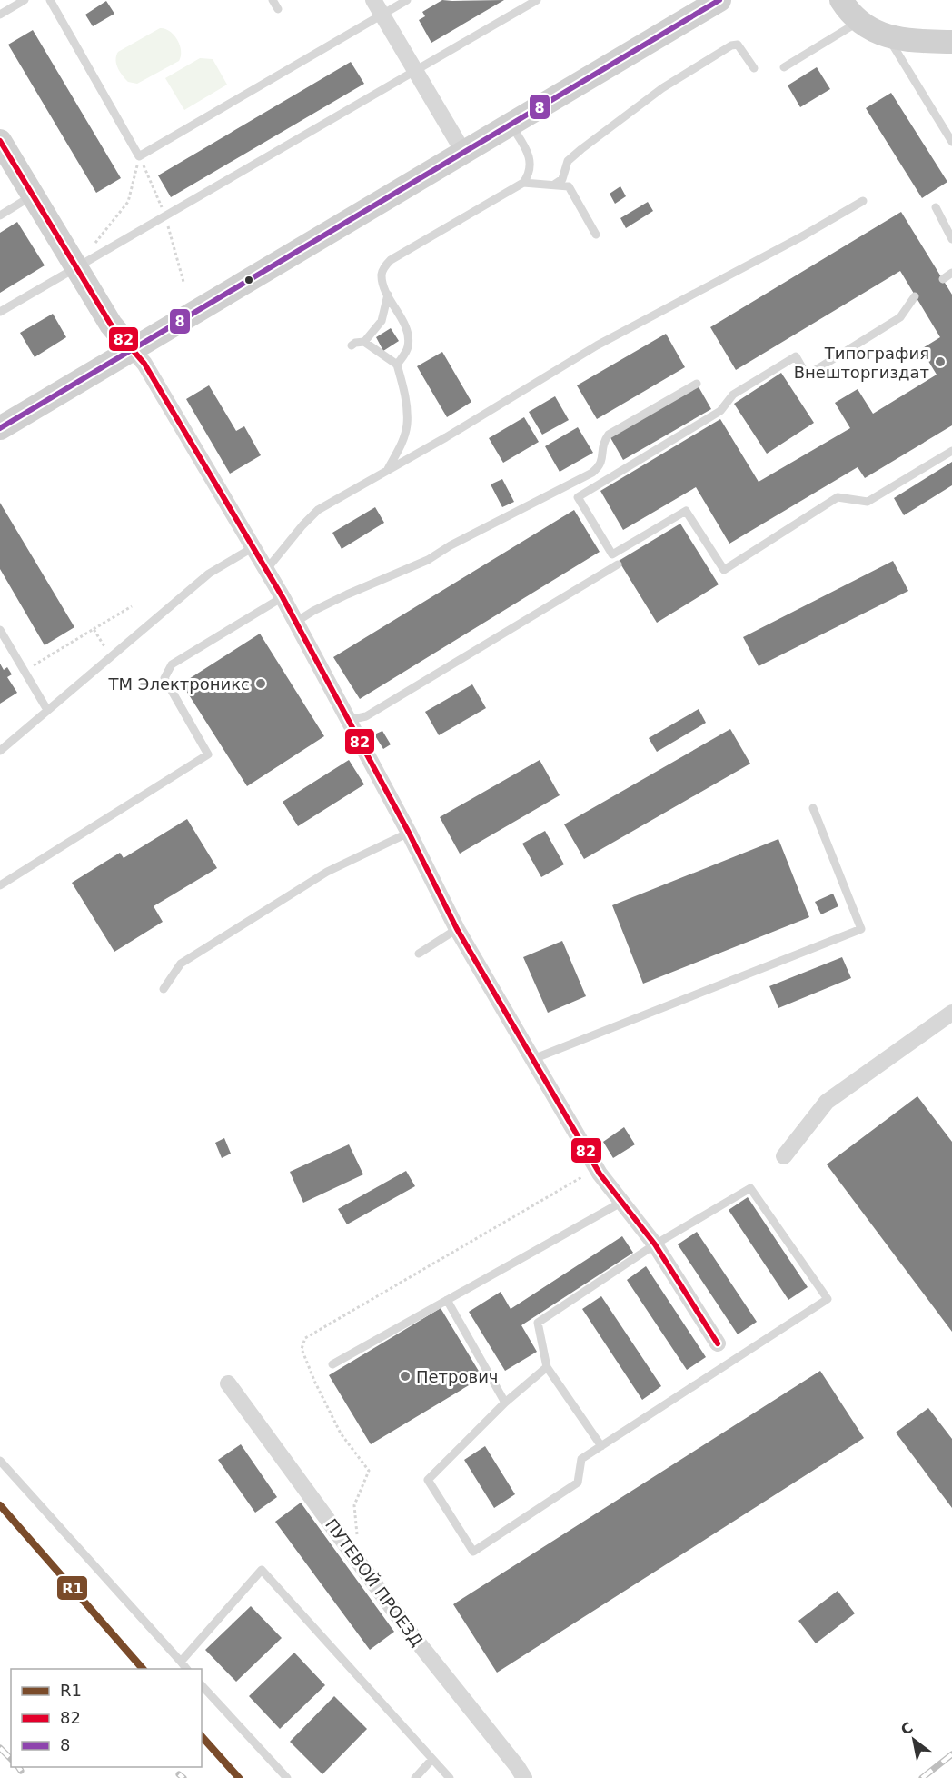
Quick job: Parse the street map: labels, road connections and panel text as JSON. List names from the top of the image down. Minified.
{"streets":{"street":["ПУТЕВОЙ ПРОЕЗД"]},"places":["Типография Внешторгиздат","ТМ Электроникс","Петрович"],"lines":["transit line 8","transit line 82","transit line R1"],"legend":["R1","82","8"],"north":"top left"}
